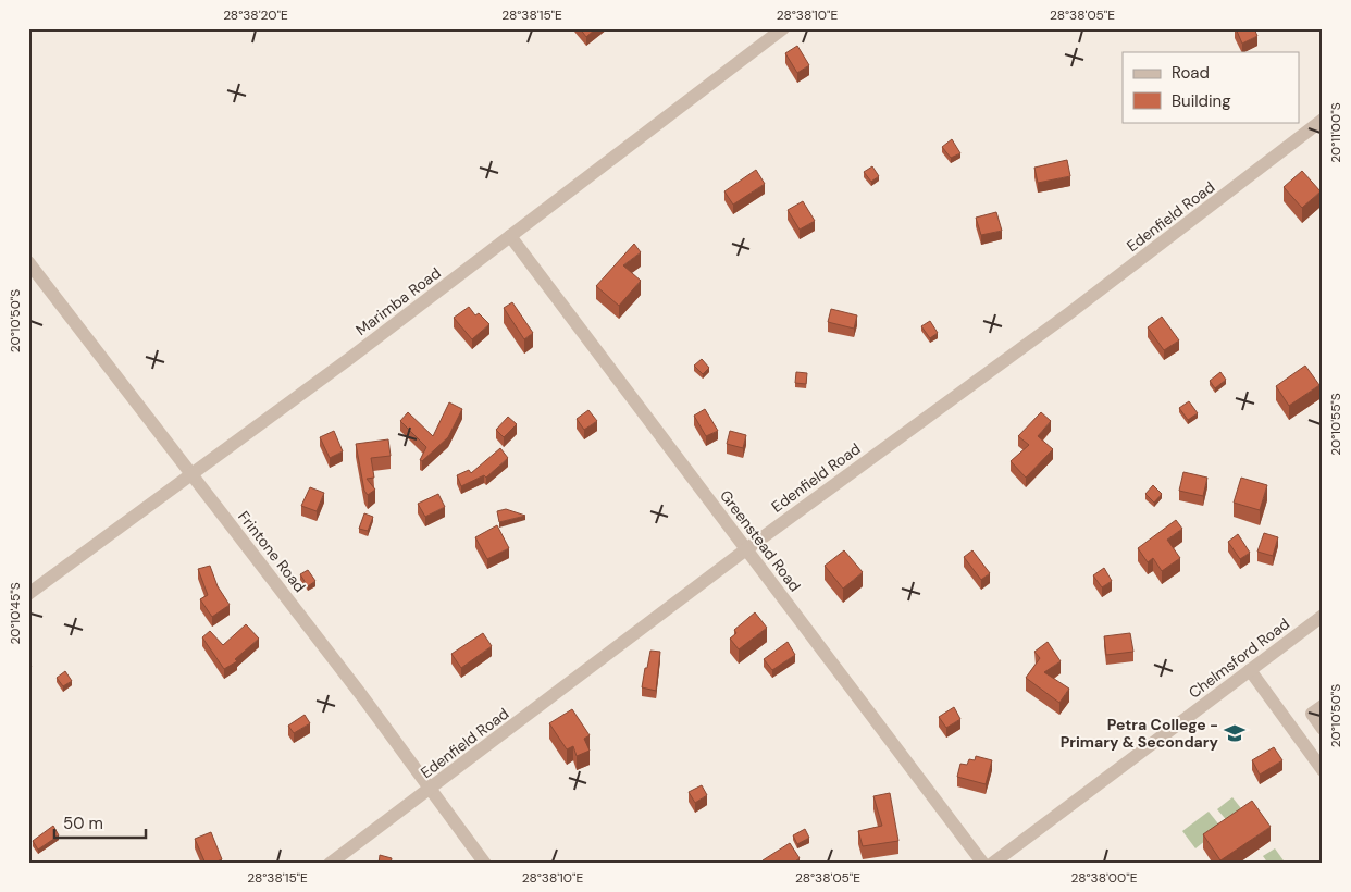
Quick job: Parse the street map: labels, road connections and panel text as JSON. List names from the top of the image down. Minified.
{"streets":{"street":["Edenfield Road","Marimba Road","Greenstead Road","Frintone Road","Chelmsford Road"]},"crossings":[["Edenfield Road","Greenstead Road"],["Edenfield Road","Frintone Road"],["Marimba Road","Greenstead Road"],["Marimba Road","Frintone Road"]],"places":{"school or university":["Petra College - Primary & Secondary"]},"legend":["Road","Building"],"scale_bar":"50 m","coordinates":["28°38'20\"E","28°38'15\"E","28°38'10\"E","28°38'05\"E","20°11'00\"S","20°10'50\"S","20°10'55\"S","20°10'45\"S","28°38'00\"E"]}
